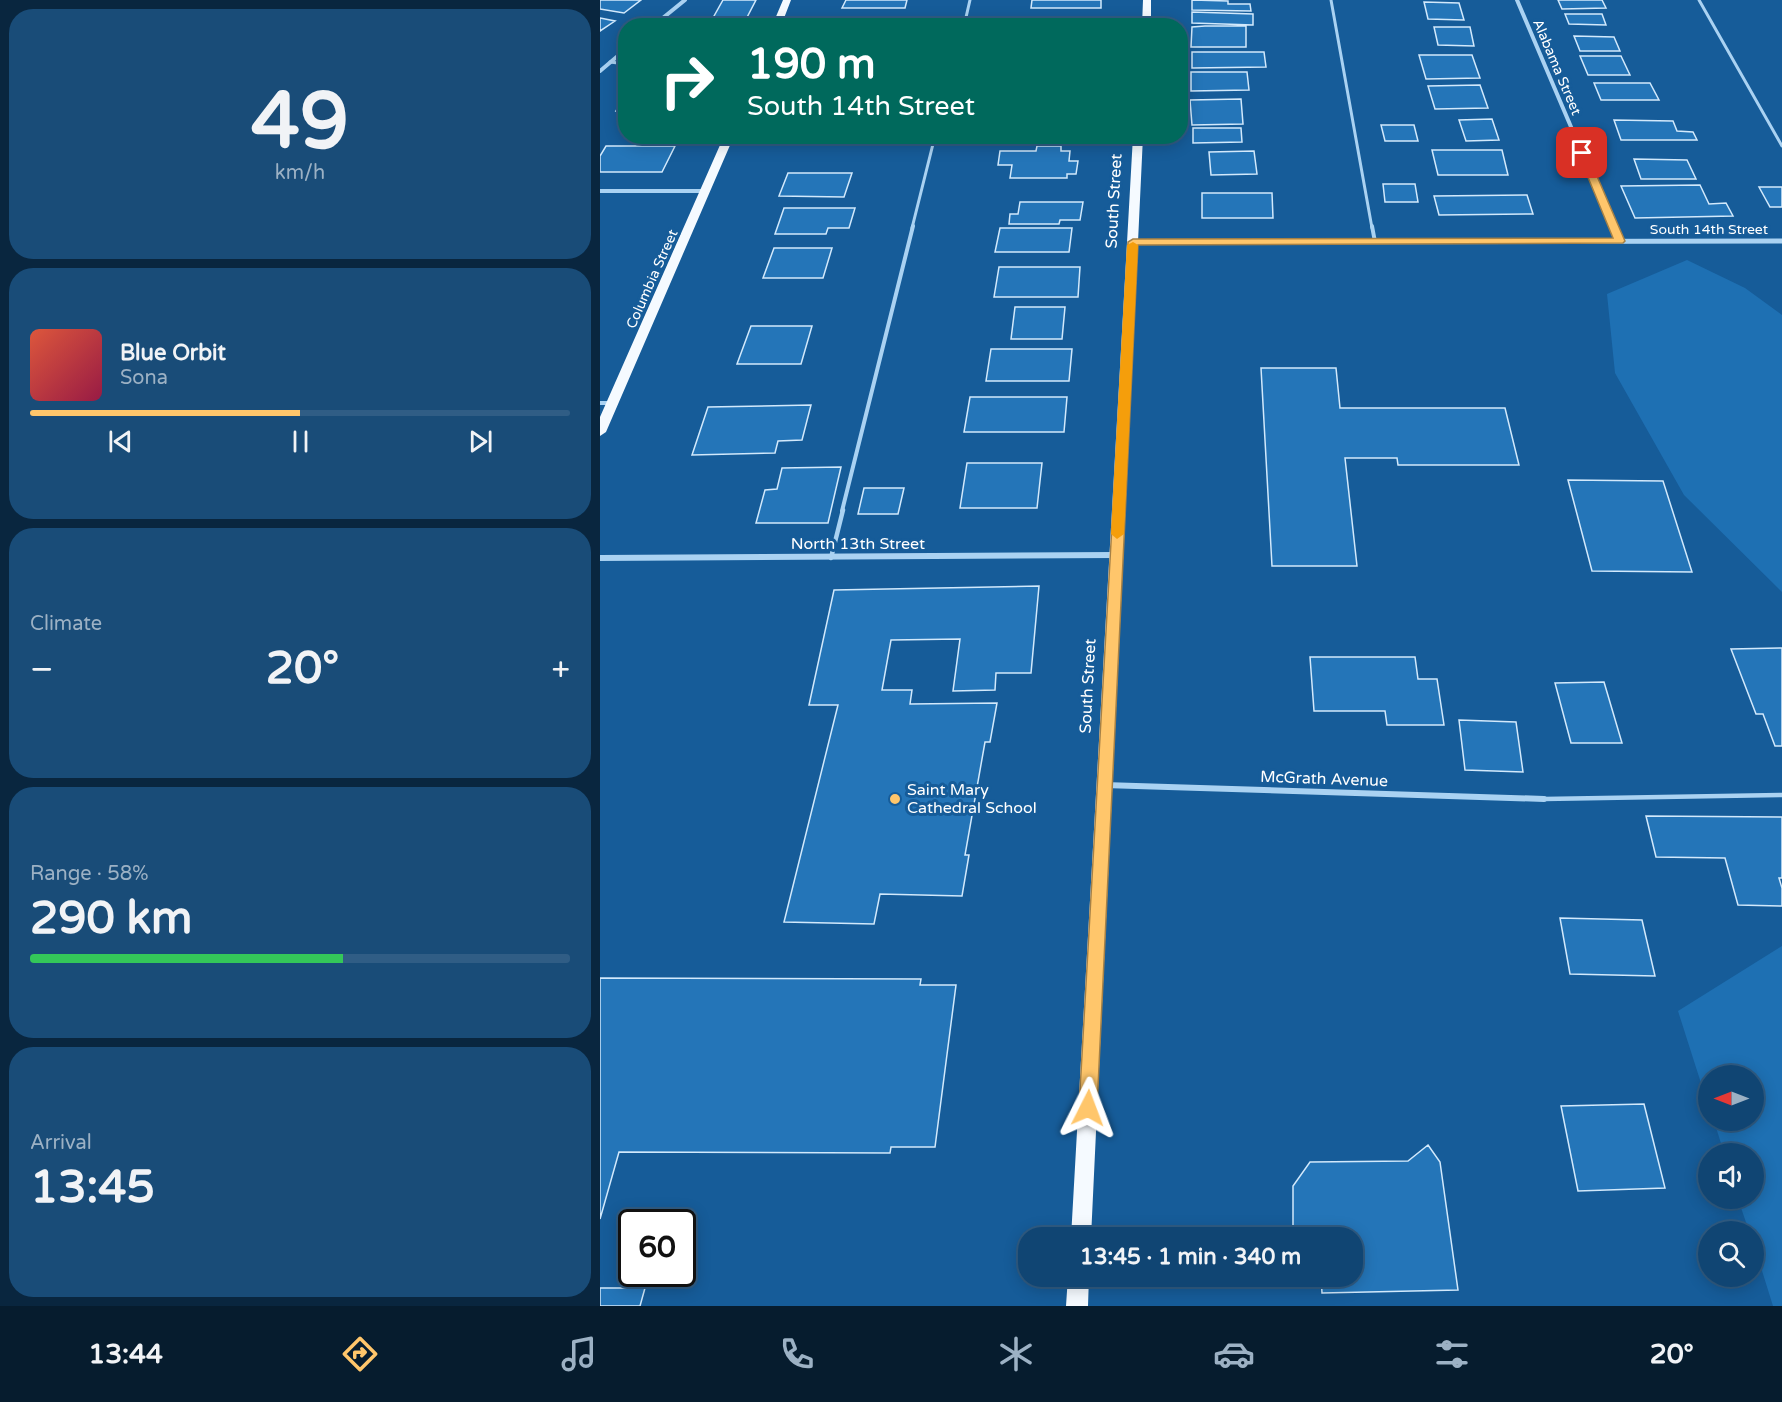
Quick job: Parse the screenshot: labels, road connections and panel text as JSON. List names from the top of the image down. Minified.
{"streets":{"main road":["South Street","Columbia Street"],"street":["Alabama Street","South 14th Street","North 13th Street","McGrath Avenue"]},"crossings":[["Alabama Street","South 14th Street"],["South Street","South 14th Street"],["South Street","North 13th Street"],["South Street","McGrath Avenue"]],"places":["Saint Mary Cathedral School"],"north":"left","page":{"tile":[["49","km/h"],"Climate",["Range · 58%","290 km"],["Arrival","13:45"]],"turn":["190 m","South 14th Street"],"song":["Blue Orbit","Sona"],"heat":["−","20°","+"],"limit":"60","trip":"13:45 · 1 min · 340 m","tabs":["13:44","20°"]}}
